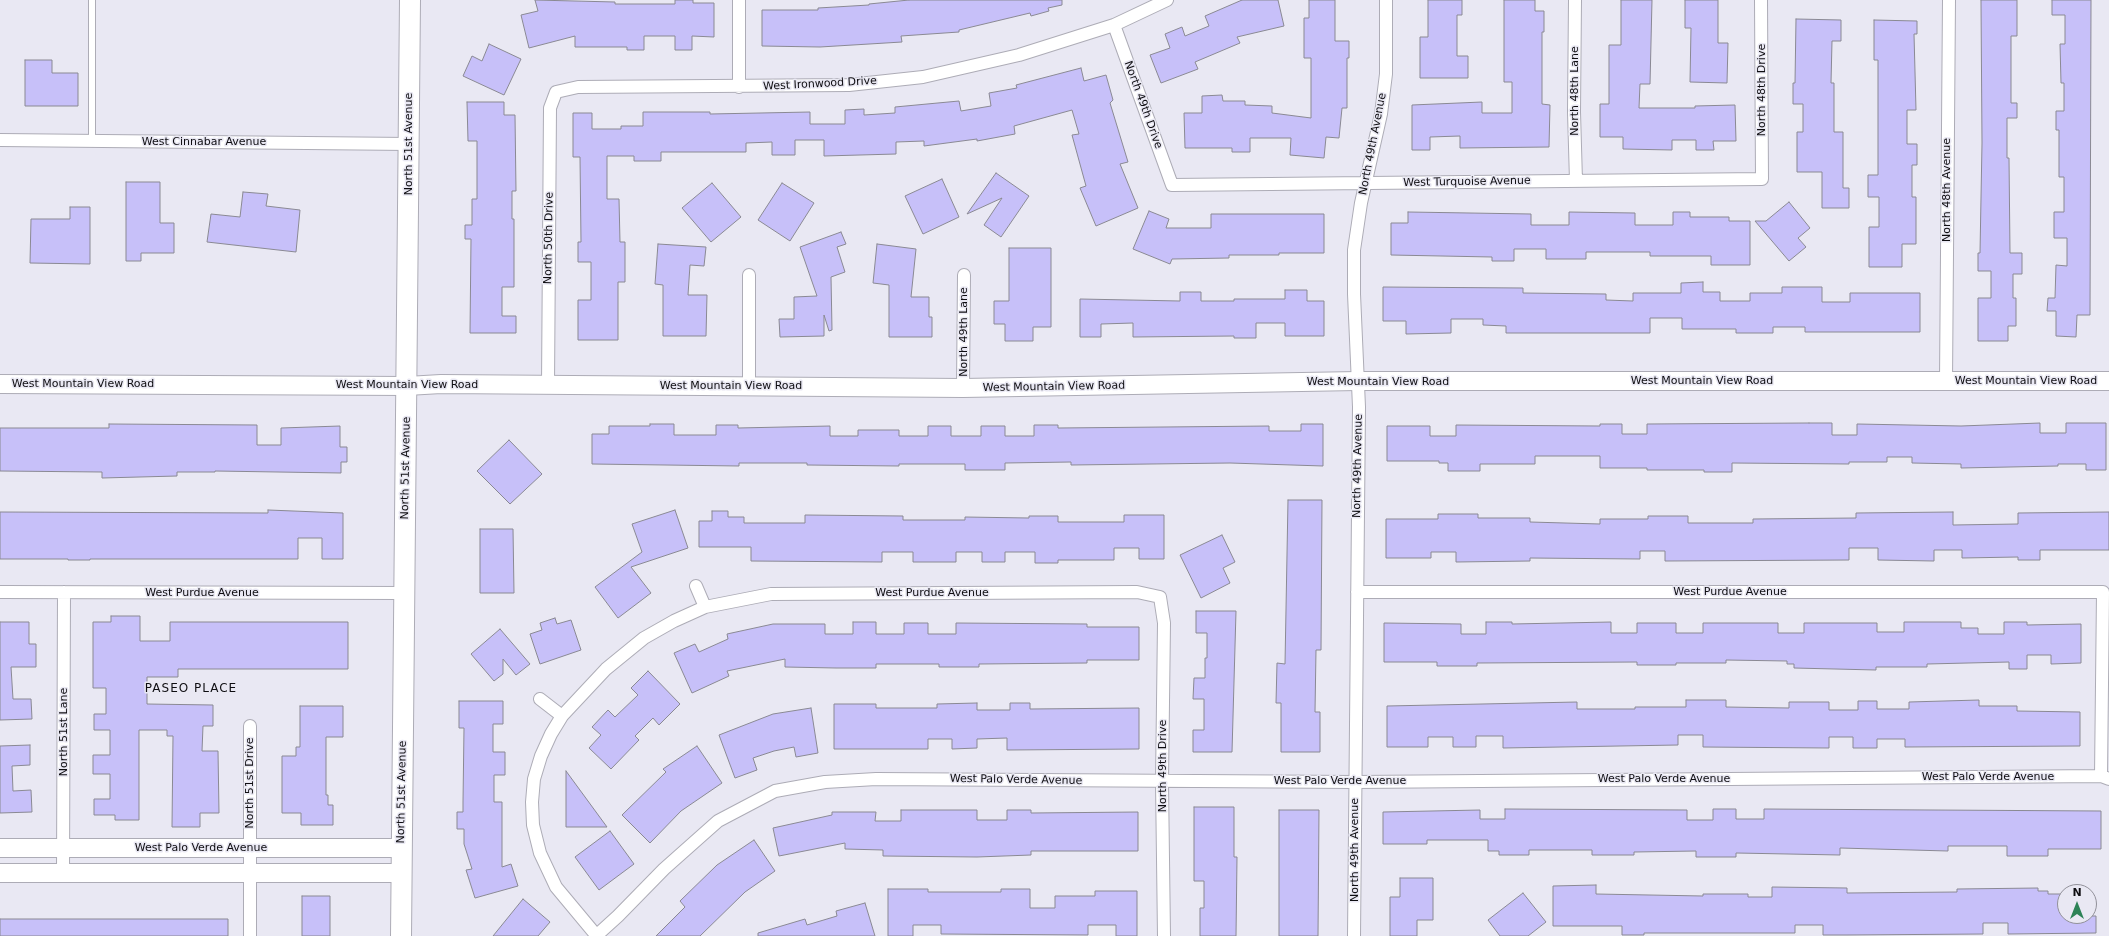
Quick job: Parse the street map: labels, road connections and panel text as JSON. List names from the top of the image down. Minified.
{"streets":{"main road":["North 51st Avenue"],"street":["West Ironwood Drive","North 48th Drive","North 48th Lane","North 49th Drive","West Cinnabar Avenue","North 49th Avenue","West Turquoise Avenue","North 48th Avenue","North 50th Drive","North 49th Lane","West Mountain View Road","West Purdue Avenue","North 51st Lane","West Palo Verde Avenue","North 51st Drive"]},"crossings":[["West Ironwood Drive","North 49th Drive"],["West Ironwood Drive","North 50th Drive"],["North 48th Drive","West Turquoise Avenue"],["North 48th Lane","West Turquoise Avenue"],["North 49th Drive","West Turquoise Avenue"],["North 49th Drive","West Purdue Avenue"],["North 49th Drive","West Palo Verde Avenue"],["West Cinnabar Avenue","North 51st Avenue"],["North 51st Avenue","West Mountain View Road"],["North 51st Avenue","West Purdue Avenue"],["North 51st Avenue","West Palo Verde Avenue"],["North 49th Avenue","West Turquoise Avenue"],["North 49th Avenue","West Mountain View Road"],["North 49th Avenue","West Purdue Avenue"],["North 49th Avenue","West Palo Verde Avenue"],["North 48th Avenue","West Mountain View Road"],["North 50th Drive","West Mountain View Road"],["North 49th Lane","West Mountain View Road"],["West Purdue Avenue","North 51st Lane"],["West Purdue Avenue","West Palo Verde Avenue"],["North 51st Lane","West Palo Verde Avenue"],["West Palo Verde Avenue","North 51st Drive"]],"districts":["PASEO PLACE"],"north":"top"}
